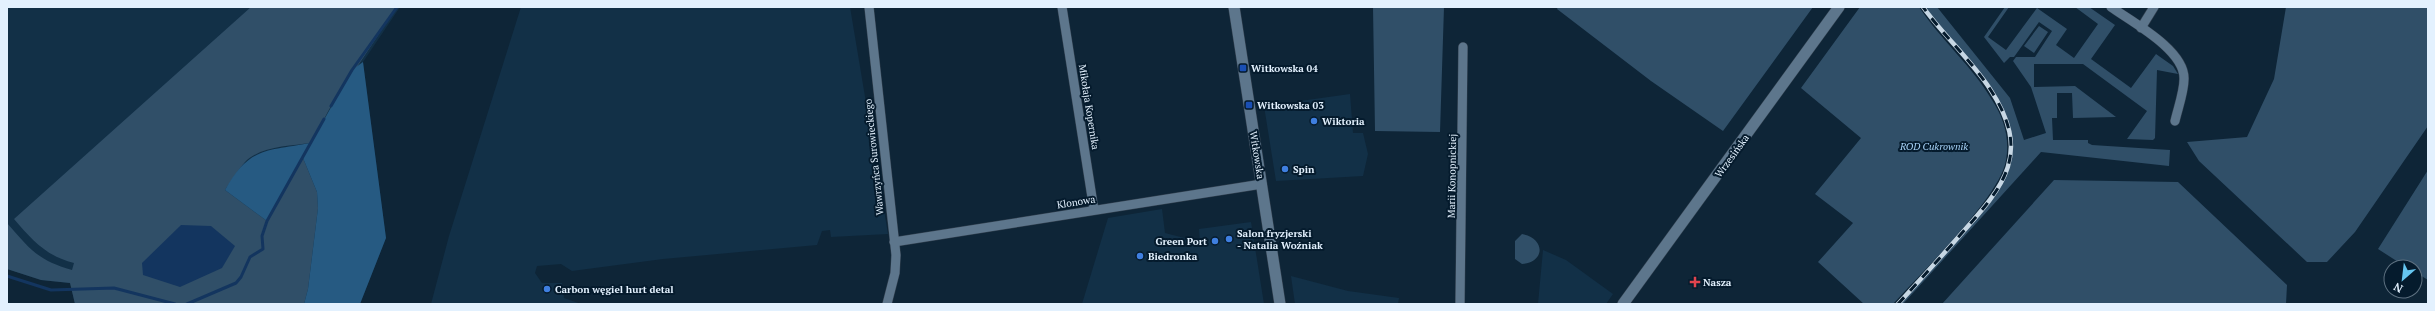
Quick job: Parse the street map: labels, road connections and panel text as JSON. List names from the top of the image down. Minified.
{"streets":{"street":["Mikołaja Kopernika","Witkowska","Wrzesińska","Wawrzyńca Surowieckiego","Marii Konopnickiej","Klonowa"]},"crossings":[["Mikołaja Kopernika","Klonowa"],["Witkowska","Klonowa"],["Wawrzyńca Surowieckiego","Klonowa"]],"parks":["ROD Cukrownik"],"places":{"transit":["Witkowska 04","Witkowska 03"],"other":["Wiktoria","Spin","Salon fryzjerski - Natalia Woźniak","Green Port","Biedronka","Carbon węgiel hurt detal"],"health":["Nasza"]},"north":"bottom left"}
